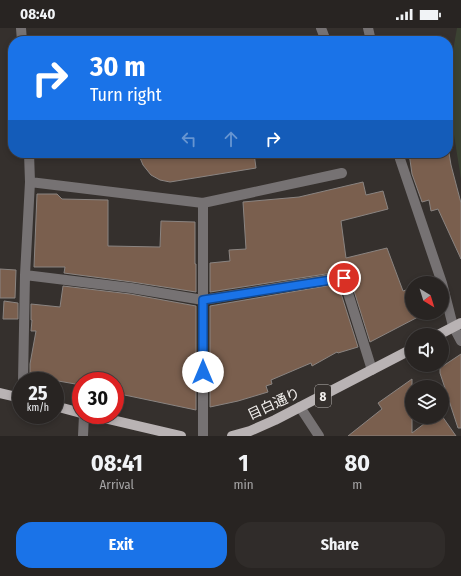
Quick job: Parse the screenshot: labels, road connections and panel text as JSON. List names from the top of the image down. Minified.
{"streets":{"main road":["8","目白通り"]},"north":"bottom right","page":{"status":"08:40","turn":["30 m","Turn right"],"speed":"25 km/h","limit":"30","eta":["08:41","Arrival","1","min","80","m"],"buttons":["Exit","Share"]}}
